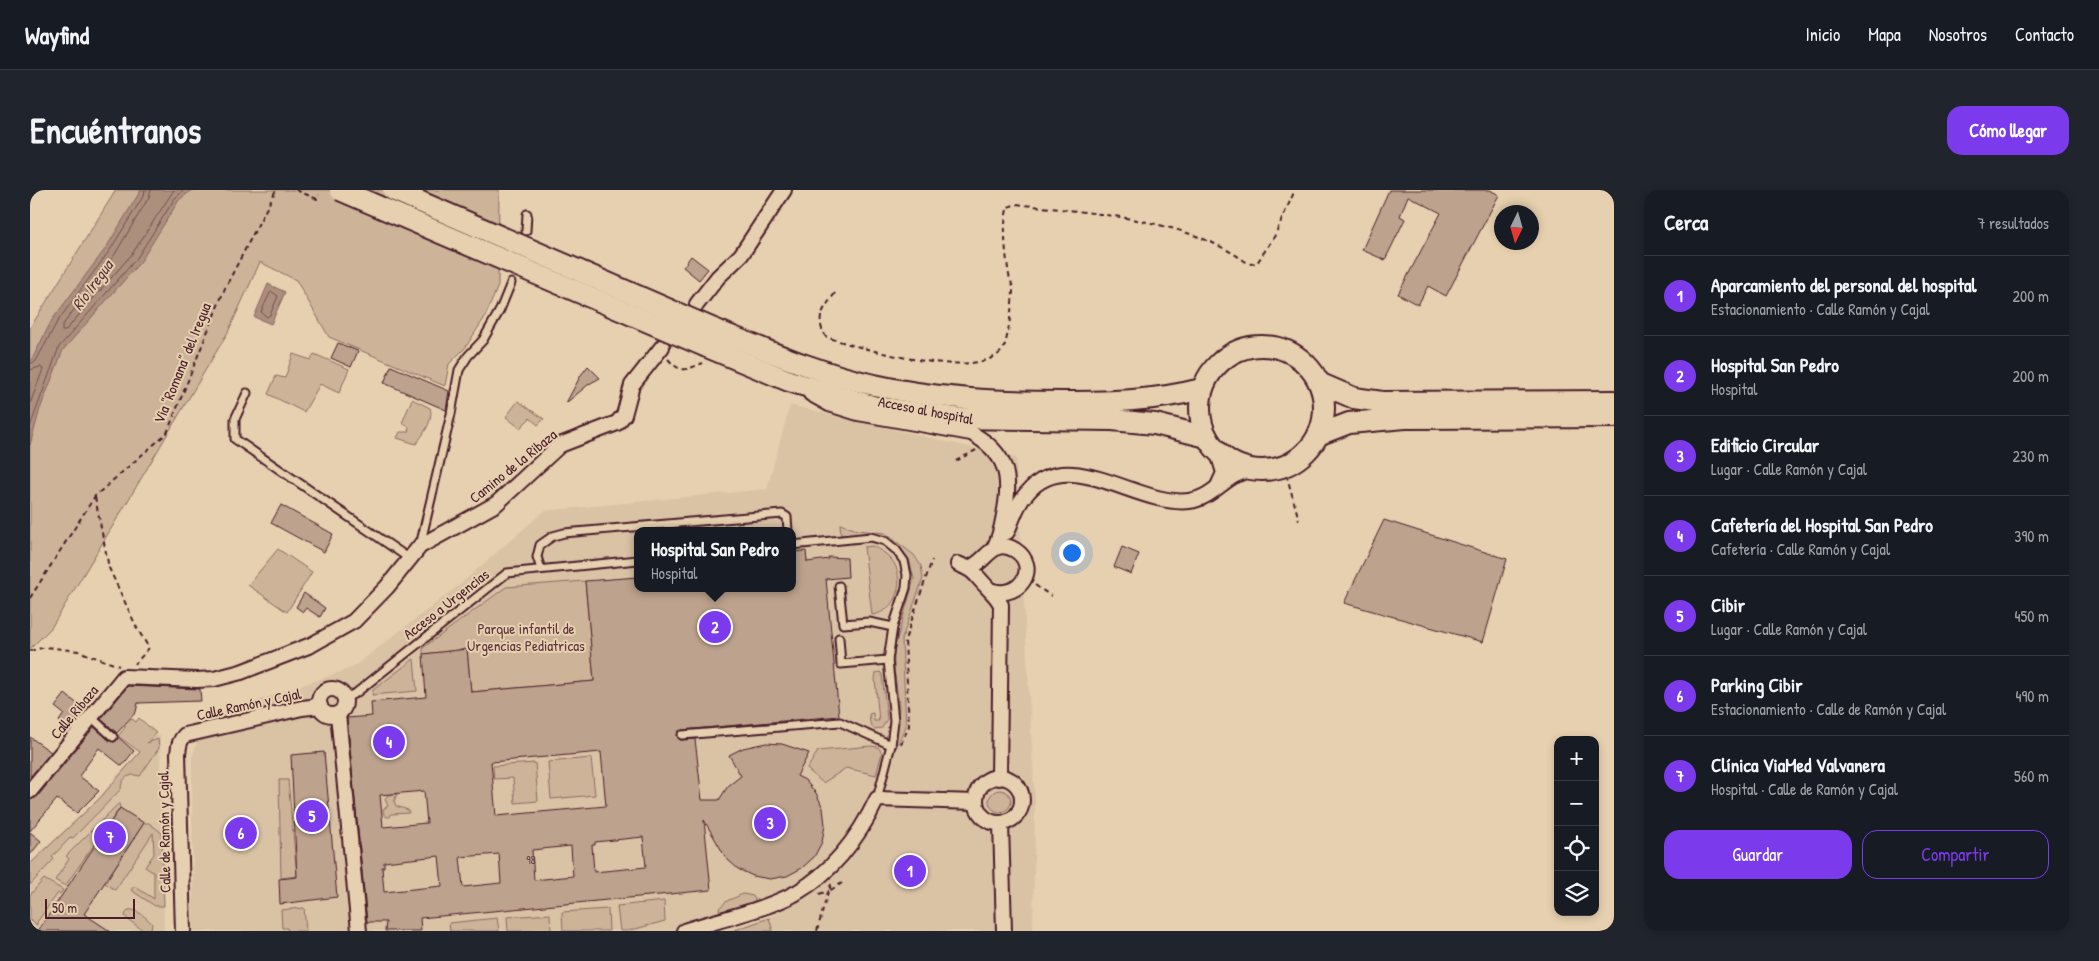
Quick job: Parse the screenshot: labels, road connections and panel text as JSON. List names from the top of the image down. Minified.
{"streets":{"street":["Acceso al hospital","Camino de la Ribaza","Calle Ramón y Cajal","Calle Ribaza","Calle de Ramón y Cajal"],"lane":["Acceso a Urgencias"],"path":["Via \"Romana\" del Iregua"]},"crossings":[["Camino de la Ribaza","Calle Ribaza"],["Acceso a Urgencias","Calle Ramón y Cajal"],["Calle Ramón y Cajal","Calle de Ramón y Cajal"]],"water":["Río Iregua"],"parks":["Parque infantil de Urgencias Pediatricas"],"house_numbers":["98"],"scale_bar":"50 m","north":"bottom","page":{"header":"Wayfind","nav":["Inicio","Mapa","Nosotros","Contacto"],"buttons":["Cómo llegar",["Guardar","Compartir"]],"title":"Encuéntranos","heading":["Cerca","7 resultados"],"list":[{"mark":"1","name":"Aparcamiento del personal del hospital","note":"Estacionamiento · Calle Ramón y Cajal","value":"200 m"},{"mark":"2","name":"Hospital San Pedro","note":"Hospital","value":"200 m"},{"mark":"3","name":"Edificio Circular","note":"Lugar · Calle Ramón y Cajal","value":"230 m"},{"mark":"4","name":"Cafetería del Hospital San Pedro","note":"Cafetería · Calle Ramón y Cajal","value":"390 m"},{"mark":"5","name":"Cibir","note":"Lugar · Calle Ramón y Cajal","value":"450 m"},{"mark":"6","name":"Parking Cibir","note":"Estacionamiento · Calle de Ramón y Cajal","value":"490 m"},{"mark":"7","name":"Clínica ViaMed Valvanera","note":"Hospital · Calle de Ramón y Cajal","value":"560 m"}],"popup":["Hospital San Pedro","Hospital"],"pins":["2","4","5","3","6","7","1"],"map_buttons":["+","−"],"scale":"50 m"}}
